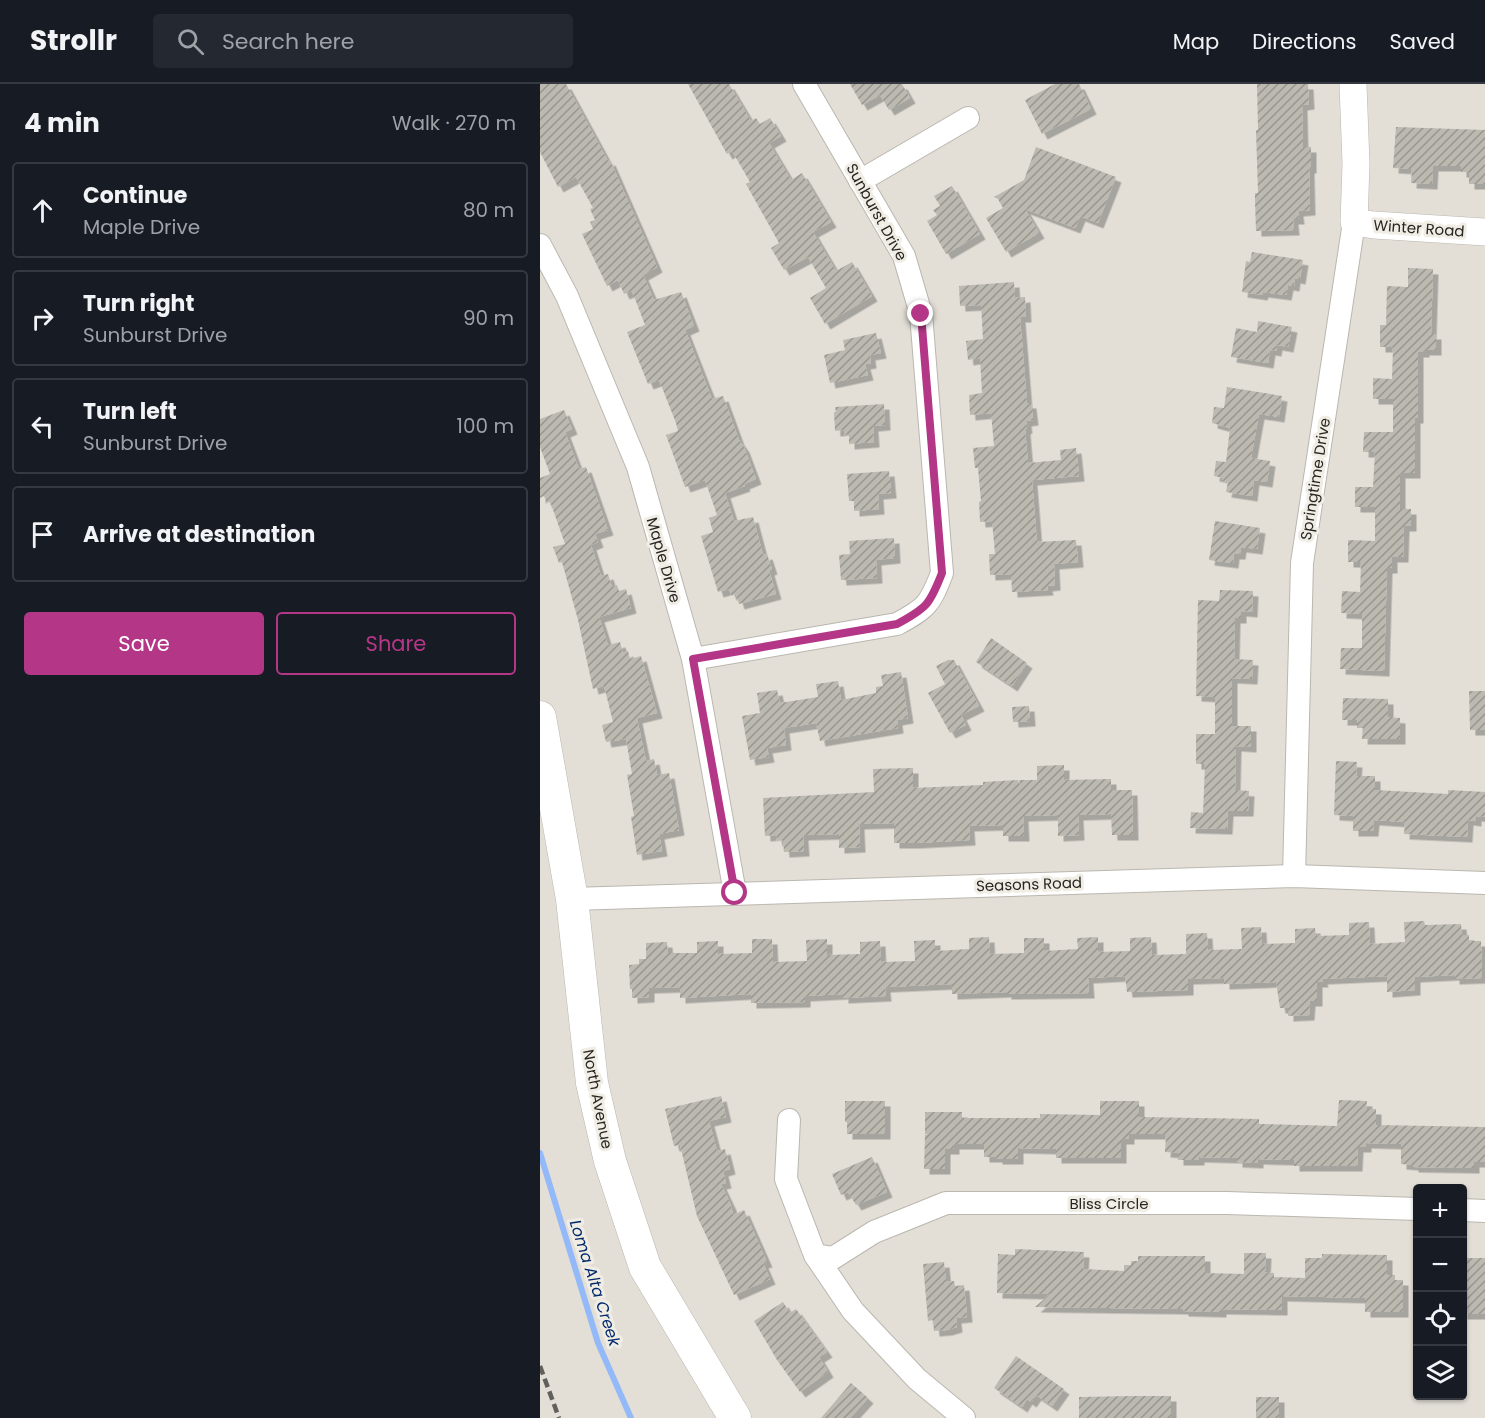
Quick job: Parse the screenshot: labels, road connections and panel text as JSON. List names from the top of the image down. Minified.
{"streets":{"main road":["North Avenue"],"street":["Sunburst Drive","Winter Road","Springtime Drive","Maple Drive","Seasons Road","Bliss Circle"]},"crossings":[["Sunburst Drive","Maple Drive"],["Winter Road","Springtime Drive"],["Springtime Drive","Seasons Road"],["Maple Drive","Seasons Road"],["Seasons Road","North Avenue"]],"water":["Loma Alta Creek"],"page":{"header":"Strollr","search":"Search here","nav":["Map","Directions","Saved"],"heading":["4 min","Walk · 270 m"],"list":[["Continue","Maple Drive","80 m"],["Turn right","Sunburst Drive","90 m"],["Turn left","Sunburst Drive","100 m"],"Arrive at destination"],"buttons":["Save","Share"],"map_buttons":["+","−"]}}
